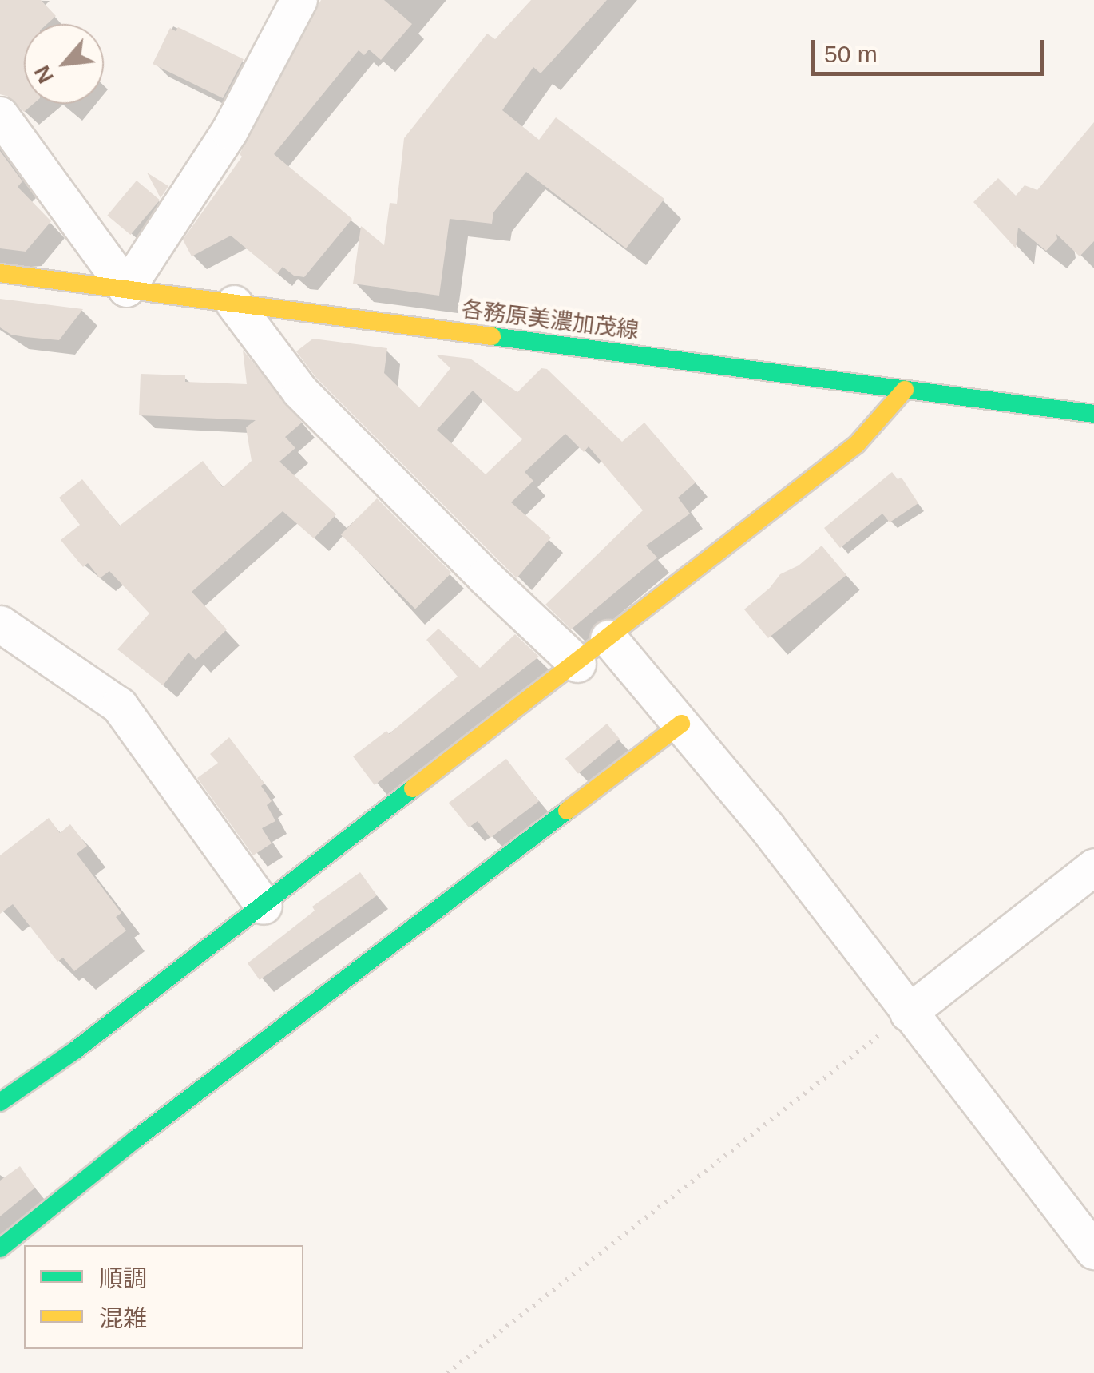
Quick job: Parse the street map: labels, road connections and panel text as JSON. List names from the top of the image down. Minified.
{"streets":{"street":["各務原美濃加茂線"]},"legend":["順調","混雑"],"scale_bar":"50 m","north":"bottom left"}
